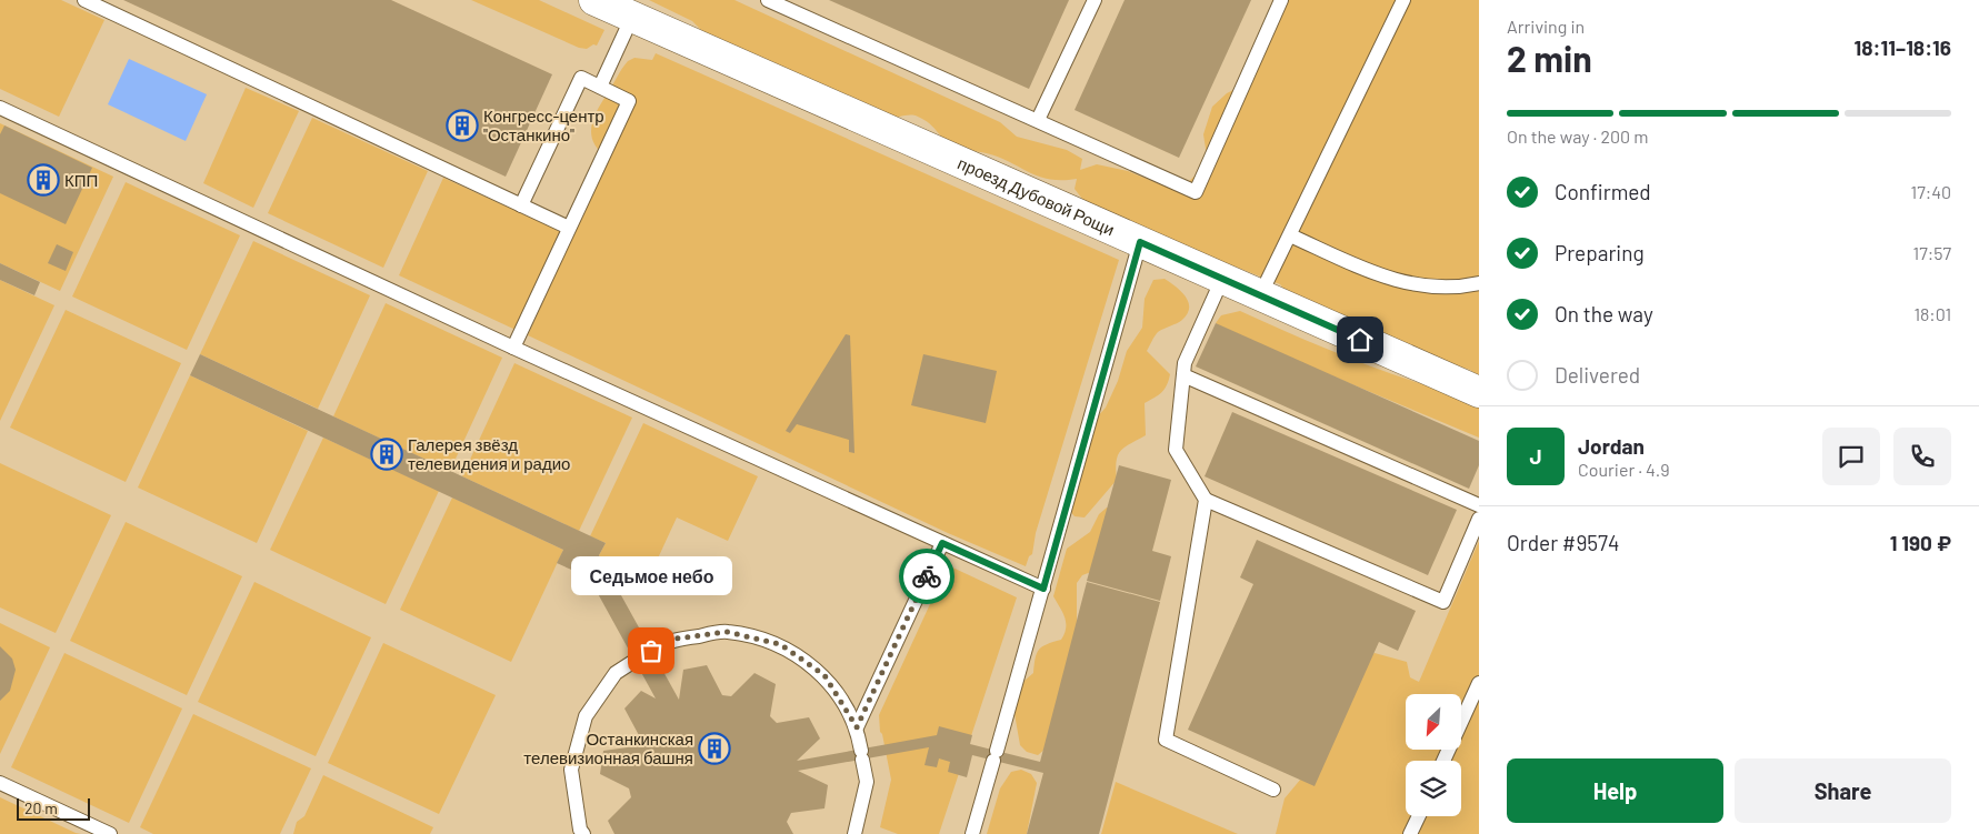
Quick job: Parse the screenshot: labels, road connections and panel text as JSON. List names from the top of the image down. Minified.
{"streets":{"street":["проезд Дубовой Рощи"]},"places":{"building":["Конгресс-центр \"Останкино\"","КПП","Галерея звёзд телевидения и радио","Останкинская телевизионная башня"],"other":["Седьмое небо"]},"scale_bar":"20 m","north":"bottom left","page":{"heading":["2 min","Arriving in","18:11–18:16"],"panel":["Jordan","Courier · 4.9","Order #9574","1 190 ₽"],"bar":"On the way · 200 m","list":[["Confirmed","17:40"],["Preparing","17:57"],["On the way","18:01"],"Delivered"],"round":"J","bubble":"Седьмое небо","buttons":["Help","Share"],"scale":"20 m"}}
